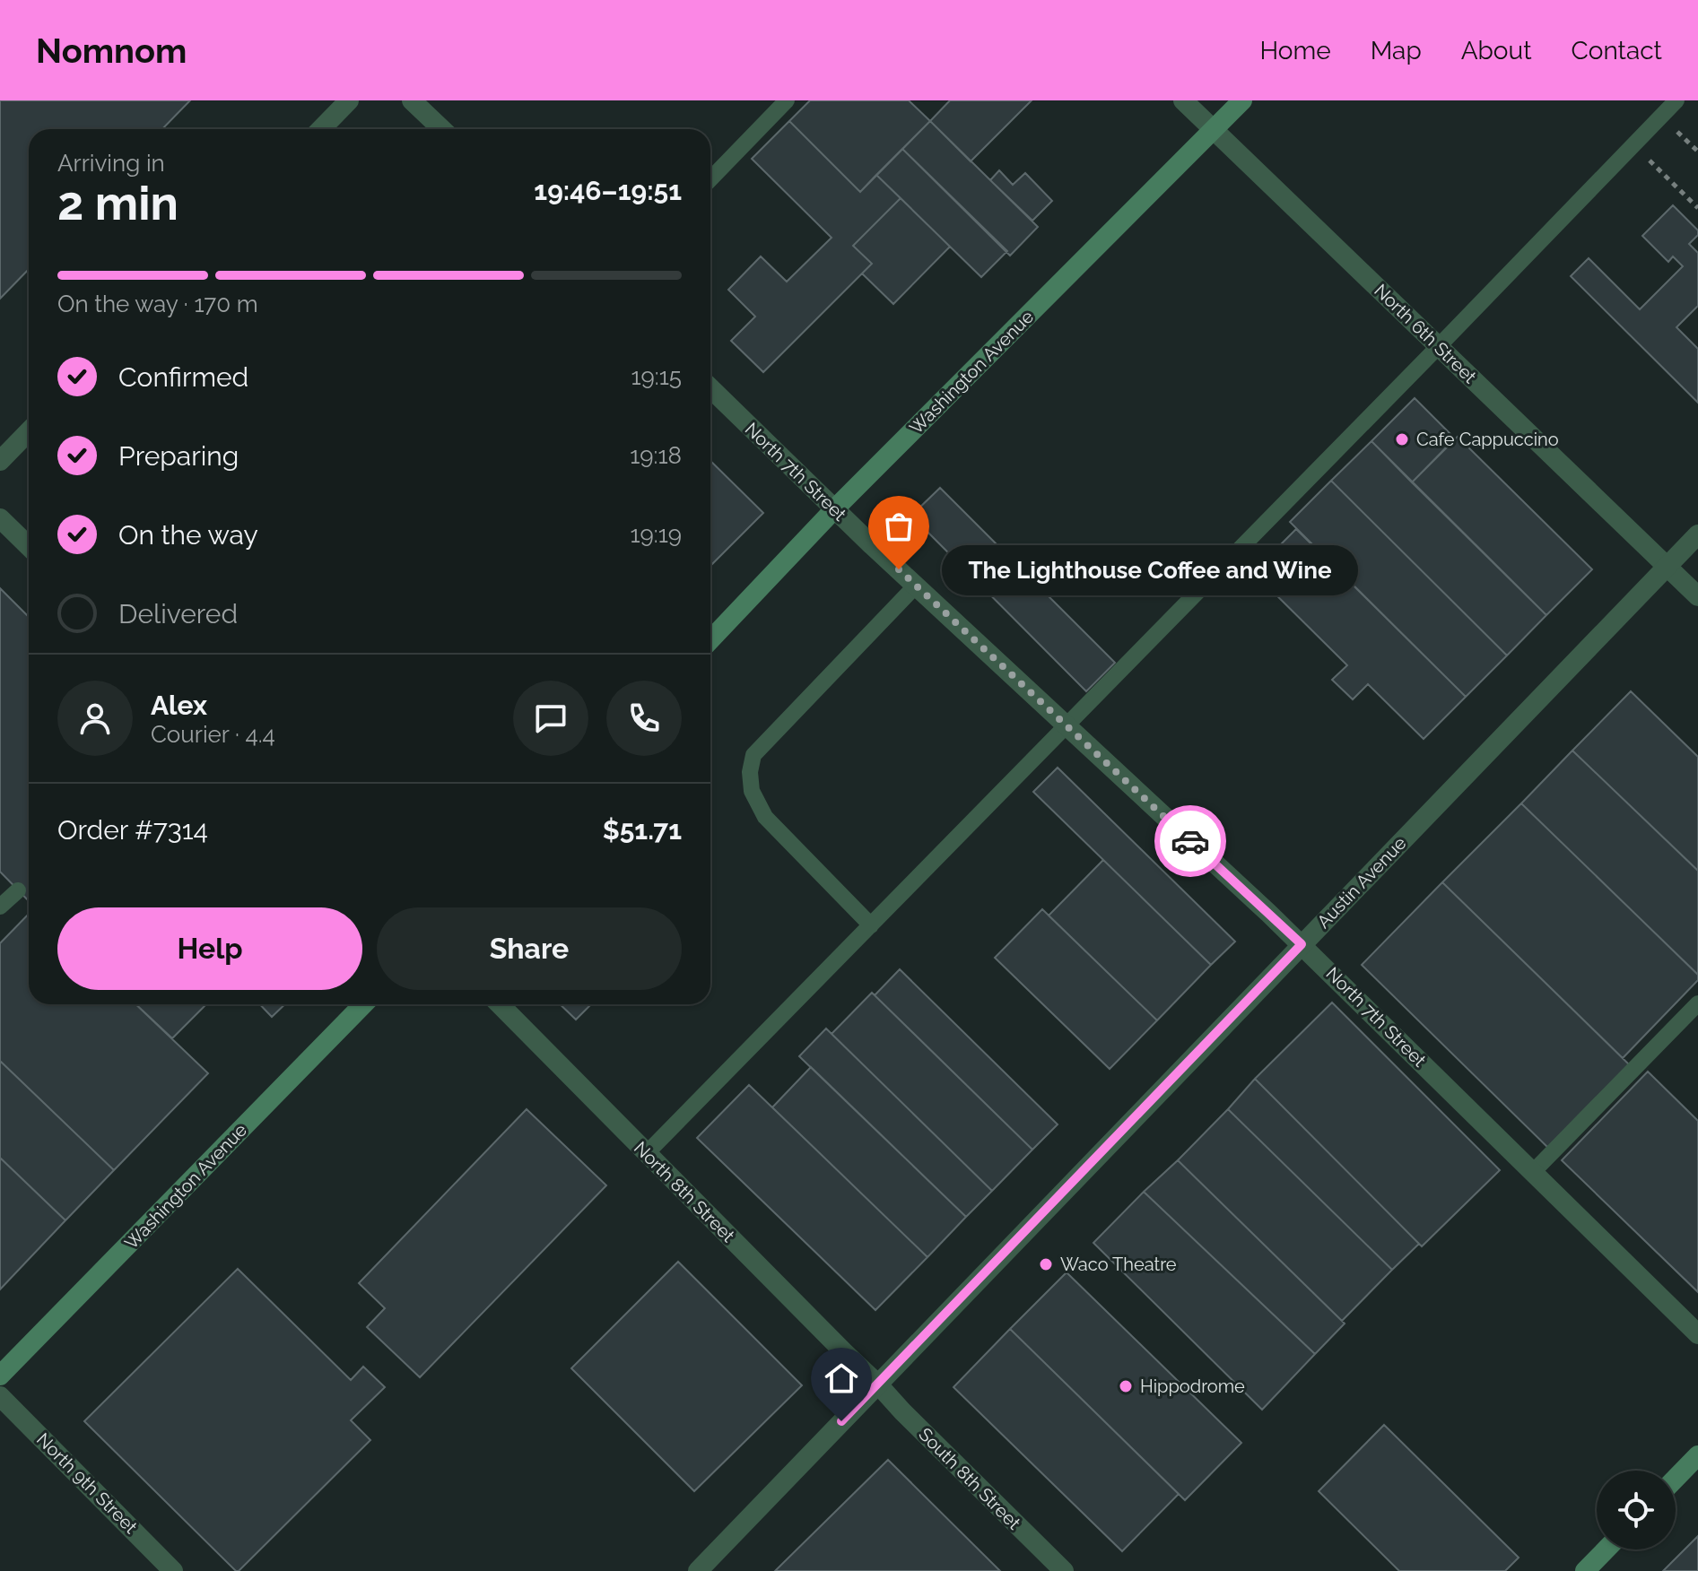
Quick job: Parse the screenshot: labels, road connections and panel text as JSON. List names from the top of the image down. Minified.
{"streets":{"main road":["Washington Avenue"],"street":["North 6th Street","North 7th Street","Austin Avenue","North 8th Street","South 8th Street","North 9th Street"]},"crossings":[["North 6th Street","Washington Avenue"],["North 6th Street","Austin Avenue"],["Washington Avenue","North 7th Street"],["North 7th Street","Austin Avenue"],["Austin Avenue","North 8th Street"],["Austin Avenue","South 8th Street"],["North 8th Street","South 8th Street"]],"places":["Cafe Cappuccino","The Lighthouse Coffee and Wine","Waco Theatre","Hippodrome"],"page":{"header":"Nomnom","nav":["Home","Map","About","Contact"],"heading":["2 min","Arriving in","19:46–19:51"],"panel":["Alex","Courier · 4.4","Order #7314","$51.71"],"bar":"On the way · 170 m","list":[["Confirmed","19:15"],["Preparing","19:18"],["On the way","19:19"],"Delivered"],"bubble":"The Lighthouse Coffee and Wine","buttons":["Help","Share"]}}
